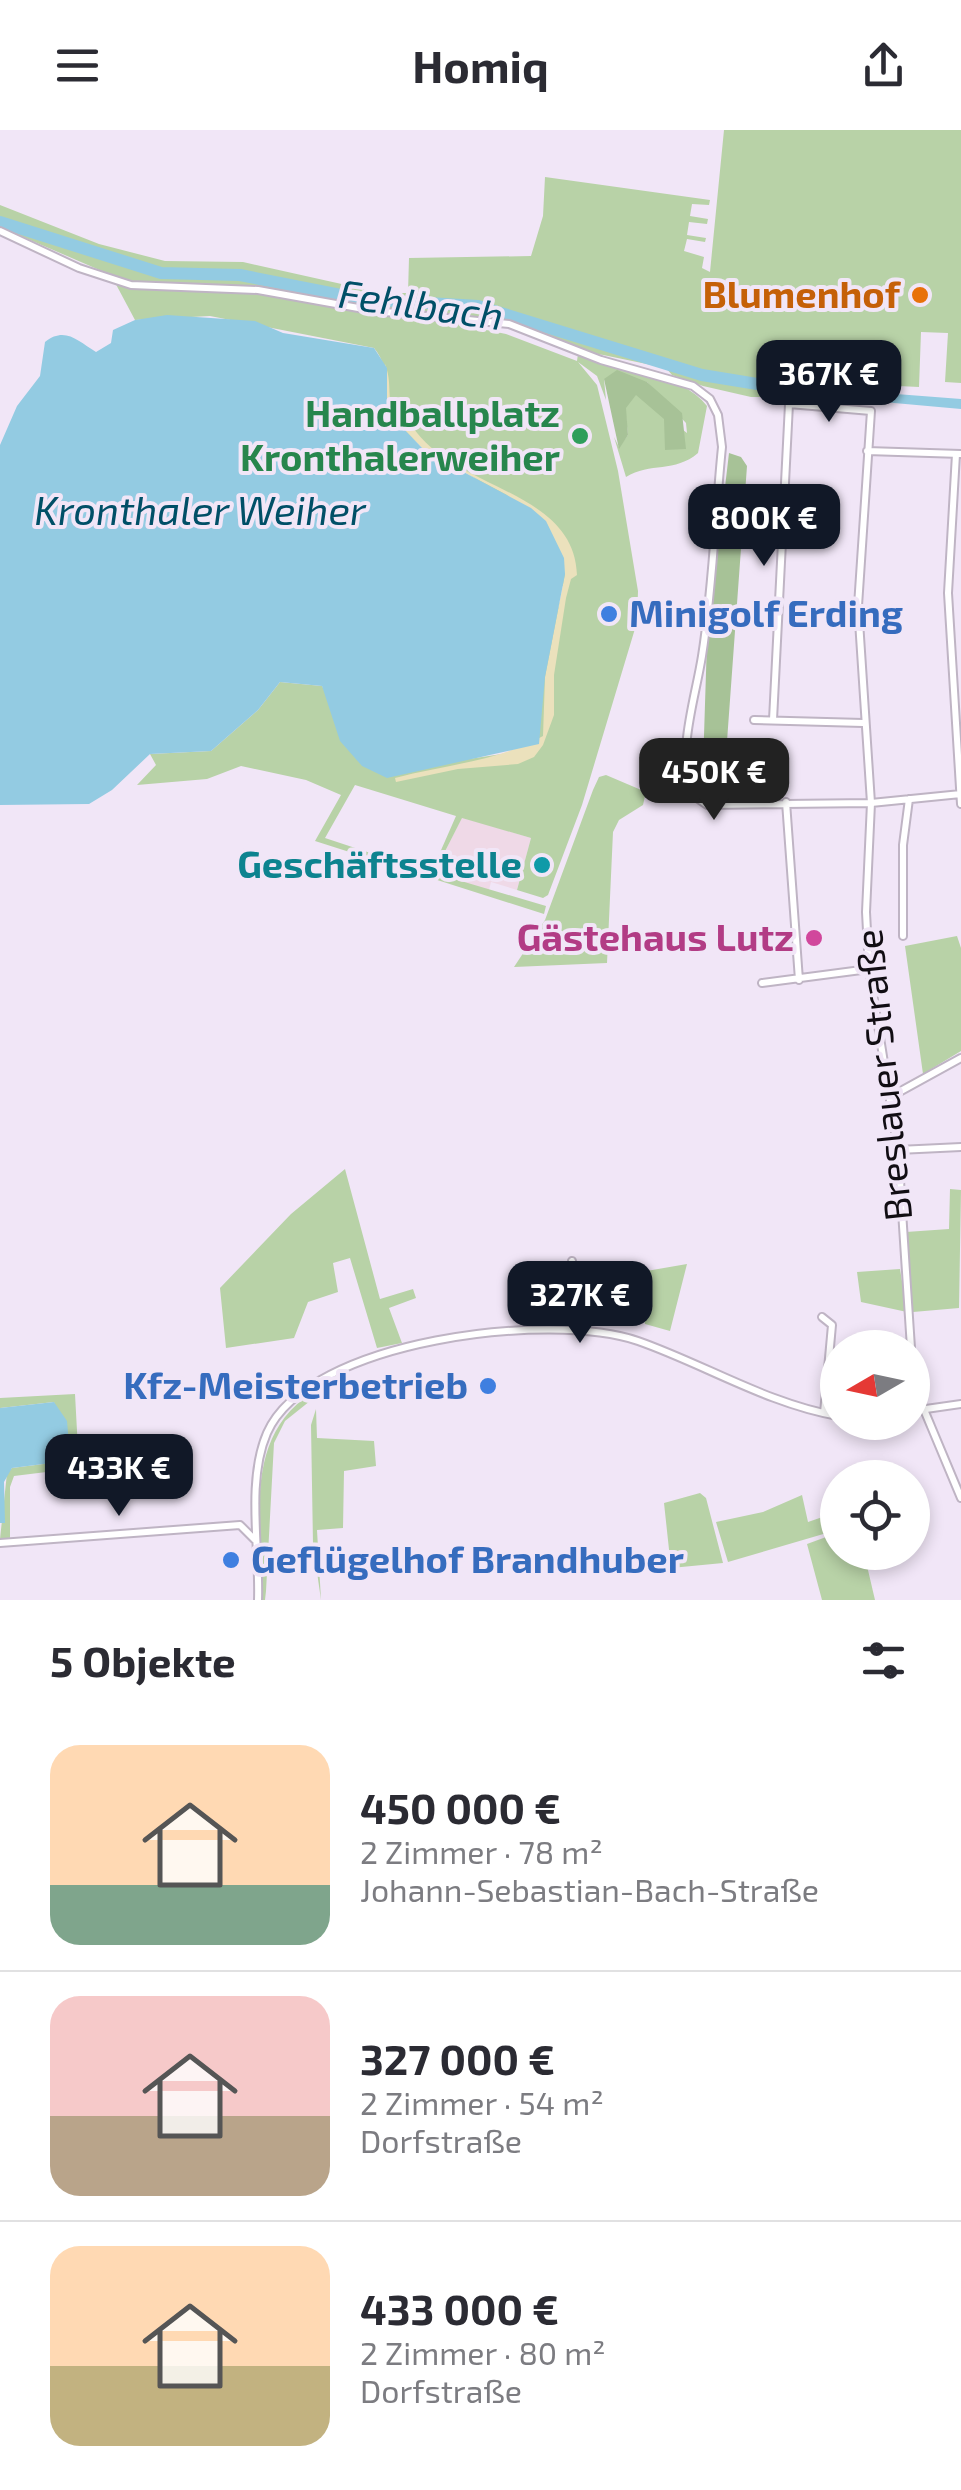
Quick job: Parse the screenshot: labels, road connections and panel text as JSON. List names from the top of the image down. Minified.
{"streets":{"street":["Breslauer Straße"]},"water":["Fehlbach","Kronthaler Weiher"],"places":["Blumenhof","Handballplatz Kronthalerweiher","Minigolf Erding","Geschäftsstelle","Gästehaus Lutz","Kfz-Meisterbetrieb","Geflügelhof Brandhuber"],"north":"left","page":{"header":"Homiq","price":["367K €","800K €","450K €","327K €","433K €"],"heading":"5 Objekte","list":[{"name":"450 000 €","note":"2 Zimmer · 78 m² · Johann-Sebastian-Bach-Straße"},{"name":"327 000 €","note":"2 Zimmer · 54 m² · Dorfstraße"},{"name":"433 000 €","note":"2 Zimmer · 80 m² · Dorfstraße"}]}}
